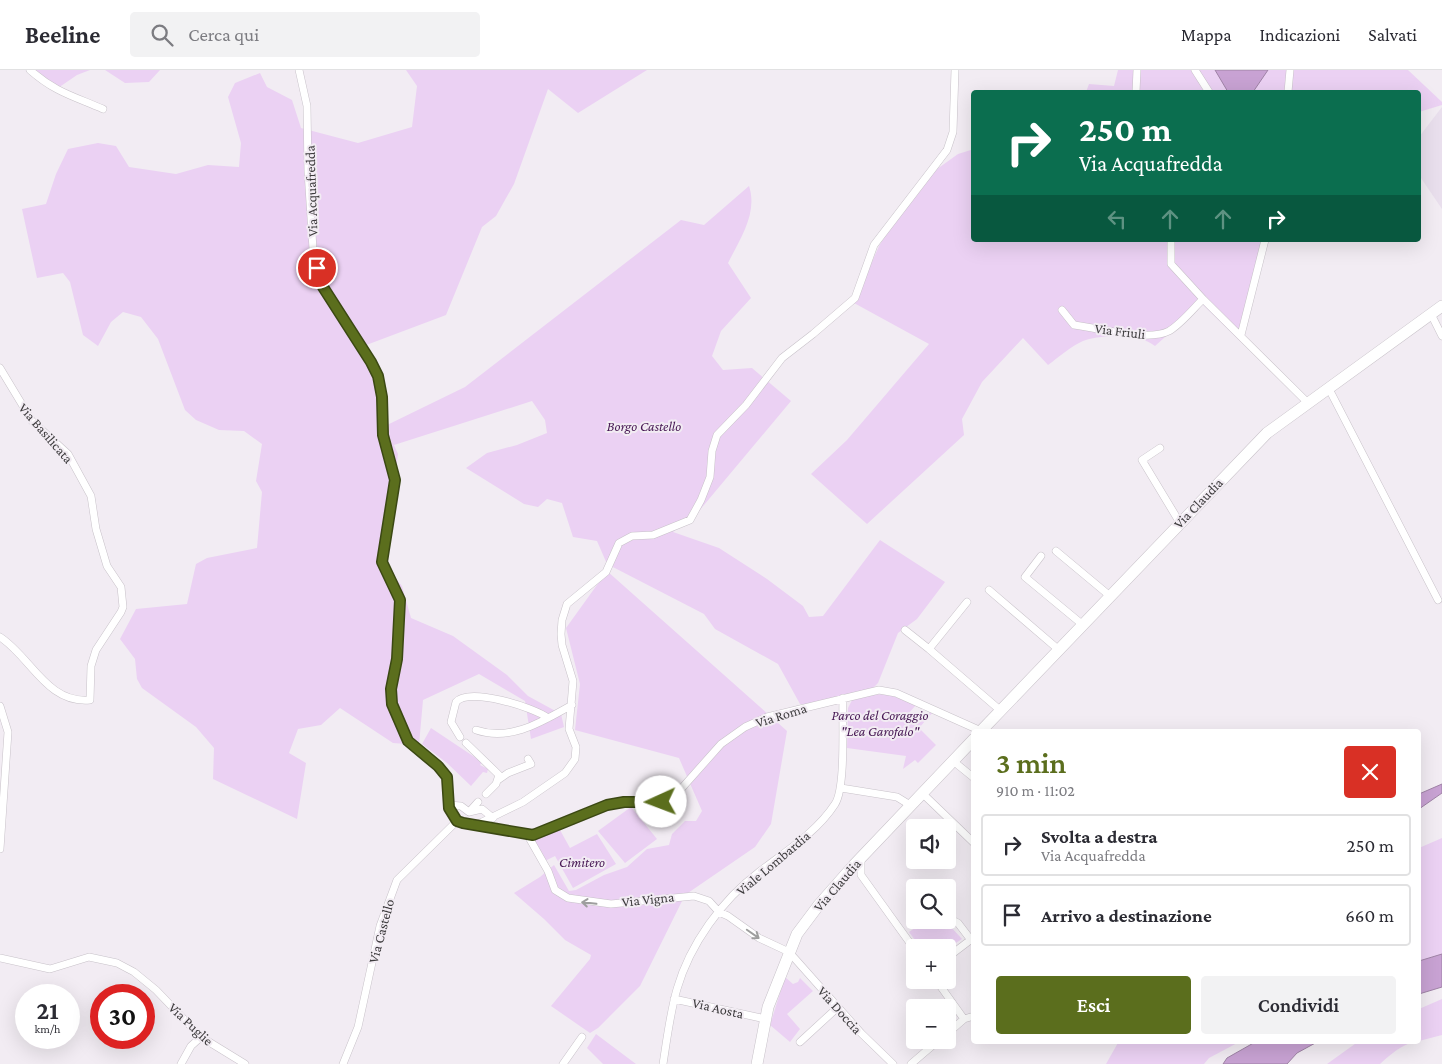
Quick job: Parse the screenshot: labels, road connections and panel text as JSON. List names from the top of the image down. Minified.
{"streets":{"main road":["Via Claudia"],"street":["Via Acquafredda","Via Friuli","Via Basilicata","Via Roma","Viale Lombardia","Via Vigna","Via Castello","Via Aosta","Via Doccia","Via Puglie"]},"crossings":[["Via Claudia","Via Vigna"],["Via Claudia","Via Doccia"],["Via Roma","Via Vigna"],["Via Roma","Via Castello"],["Viale Lombardia","Via Vigna"],["Viale Lombardia","Via Aosta"],["Via Vigna","Via Doccia"]],"parks":["Borgo Castello","Parco del Coraggio \"Lea Garofalo\"","Cimitero"],"page":{"header":"Beeline","search":"Cerca qui","nav":["Mappa","Indicazioni","Salvati"],"turn":["250 m","Via Acquafredda"],"heading":["3 min","910 m · 11:02"],"list":[{"name":"Svolta a destra","note":"Via Acquafredda","value":"250 m"},{"name":"Arrivo a destinazione","value":"660 m"}],"map_buttons":["+","−"],"buttons":["Esci","Condividi"],"speed":"21 km/h","limit":"30"}}
